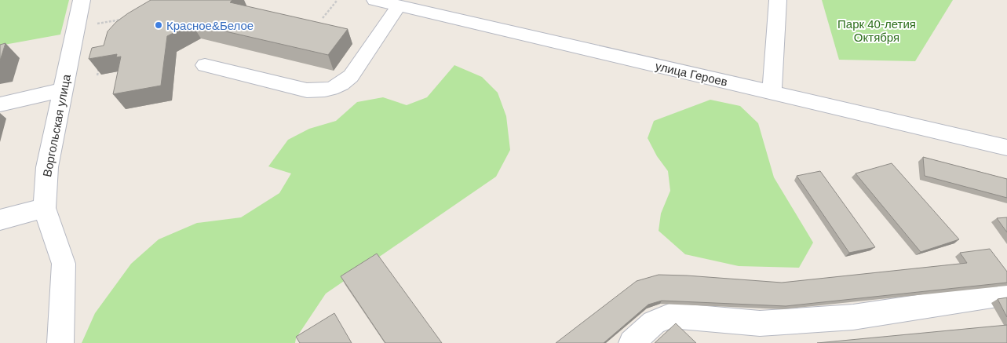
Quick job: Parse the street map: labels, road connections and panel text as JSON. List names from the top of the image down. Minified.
{"streets":{"street":["улица Героев","Воргольская улица"]},"parks":["Парк 40-летия Октября"],"places":["Красное&Белое"]}
